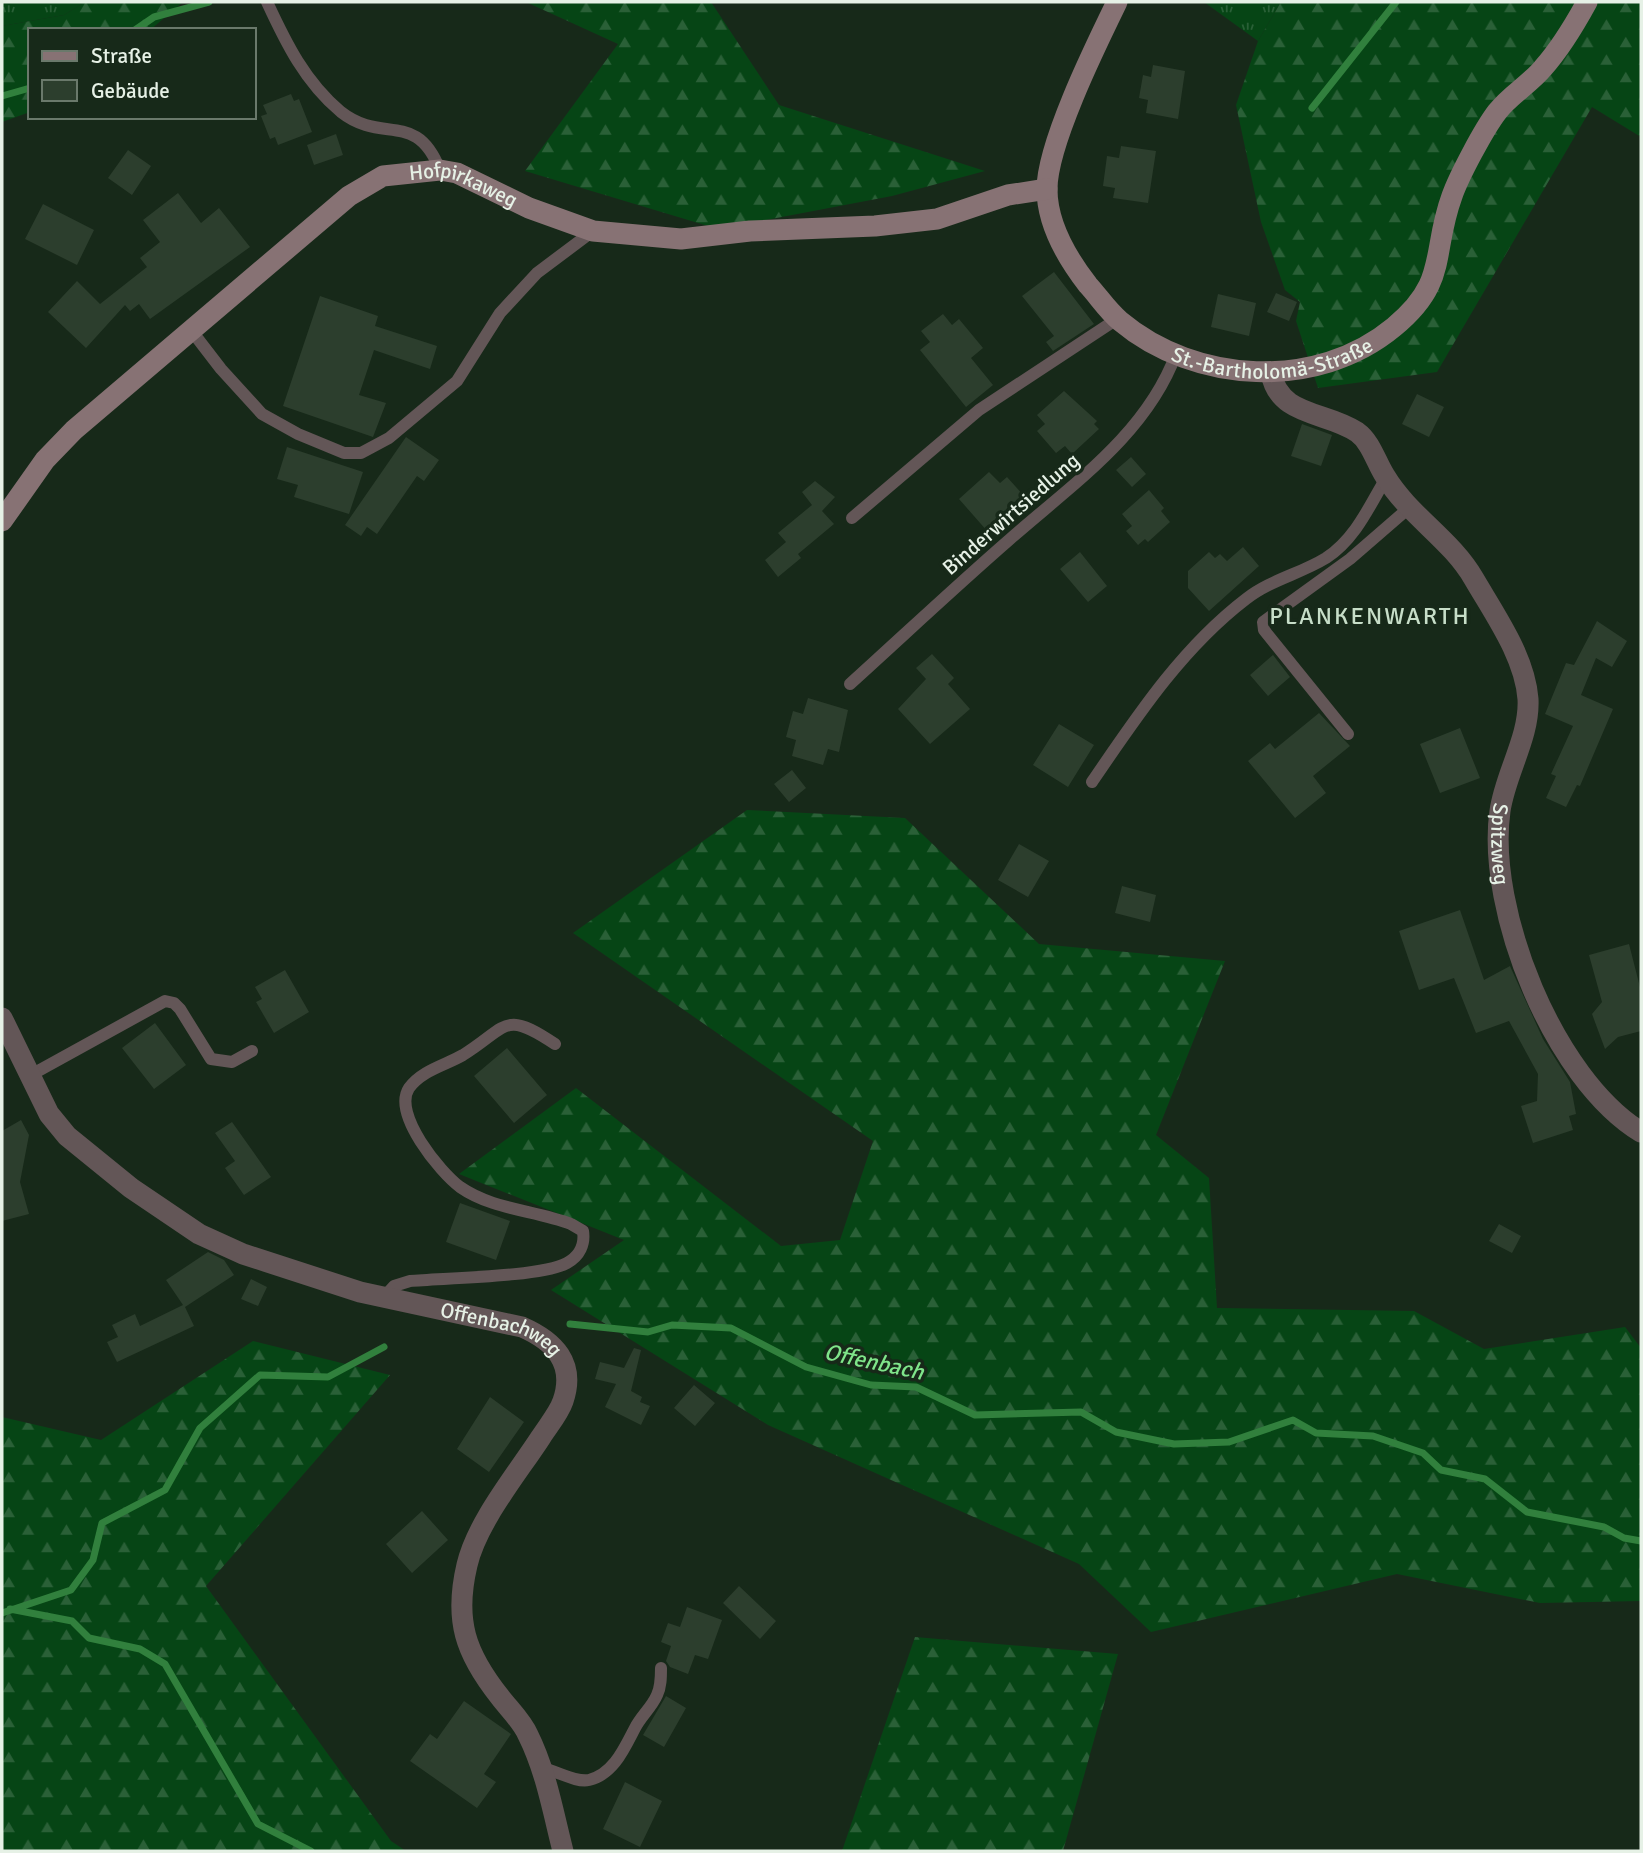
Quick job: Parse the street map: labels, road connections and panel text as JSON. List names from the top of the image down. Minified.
{"streets":{"street":["Hofpirkaweg","St.-Bartholomä-Straße","Spitzweg","Offenbachweg"],"lane":["Binderwirtsiedlung"]},"crossings":[["Hofpirkaweg","St.-Bartholomä-Straße"],["St.-Bartholomä-Straße","Binderwirtsiedlung"],["St.-Bartholomä-Straße","Spitzweg"]],"districts":["PLANKENWARTH"],"water":["Offenbach"],"legend":["Straße","Gebäude"]}
